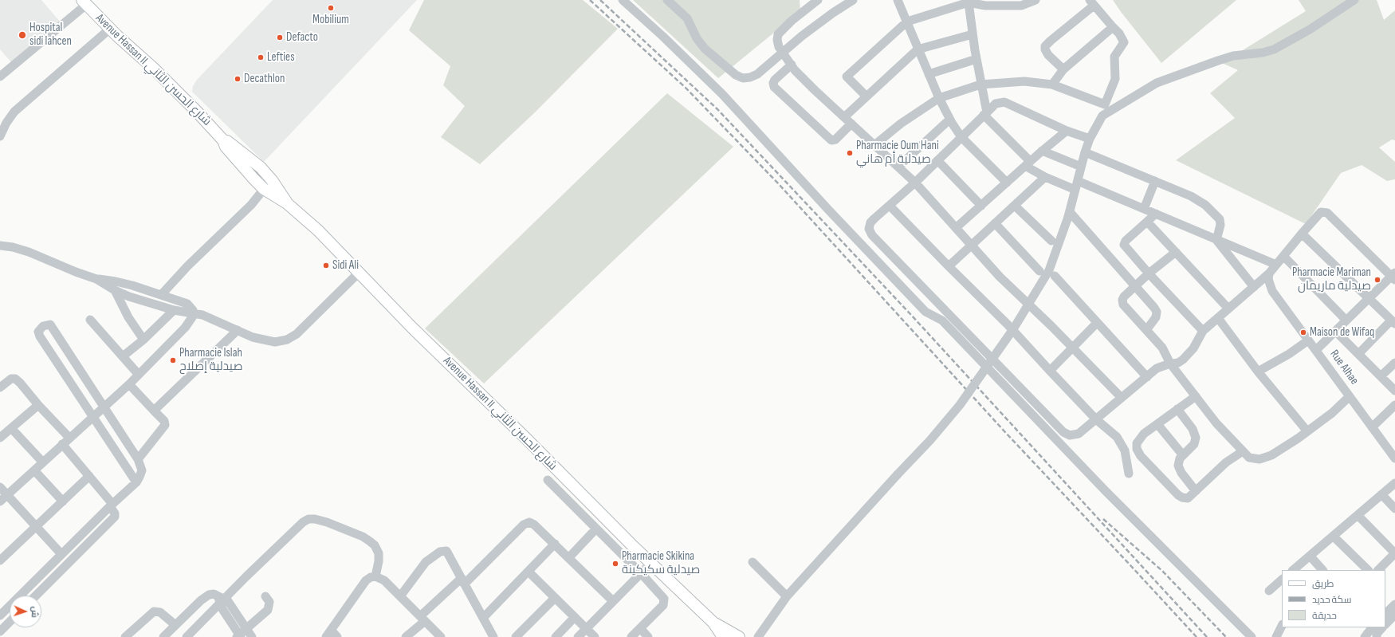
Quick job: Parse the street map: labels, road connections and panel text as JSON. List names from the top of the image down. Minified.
{"streets":{"main road":["Avenue Hassan II شارع الحسن الثاني"],"street":["Rue Alhae"]},"places":["Mobilium","Hospital sidi lahcen","Defacto","Lefties","Decathlon","Pharmacie Oum Hani صيدلية أم هاني","Sidi Ali","Pharmacie Mariman صيدلية ماريمان","Maison de Wifaq","Pharmacie Islah صيدلية إصلاح","Pharmacie Skikina صيدلية سكيكينة"],"legend":["طريق","سكة حديد","حديقة"],"north":"right"}
